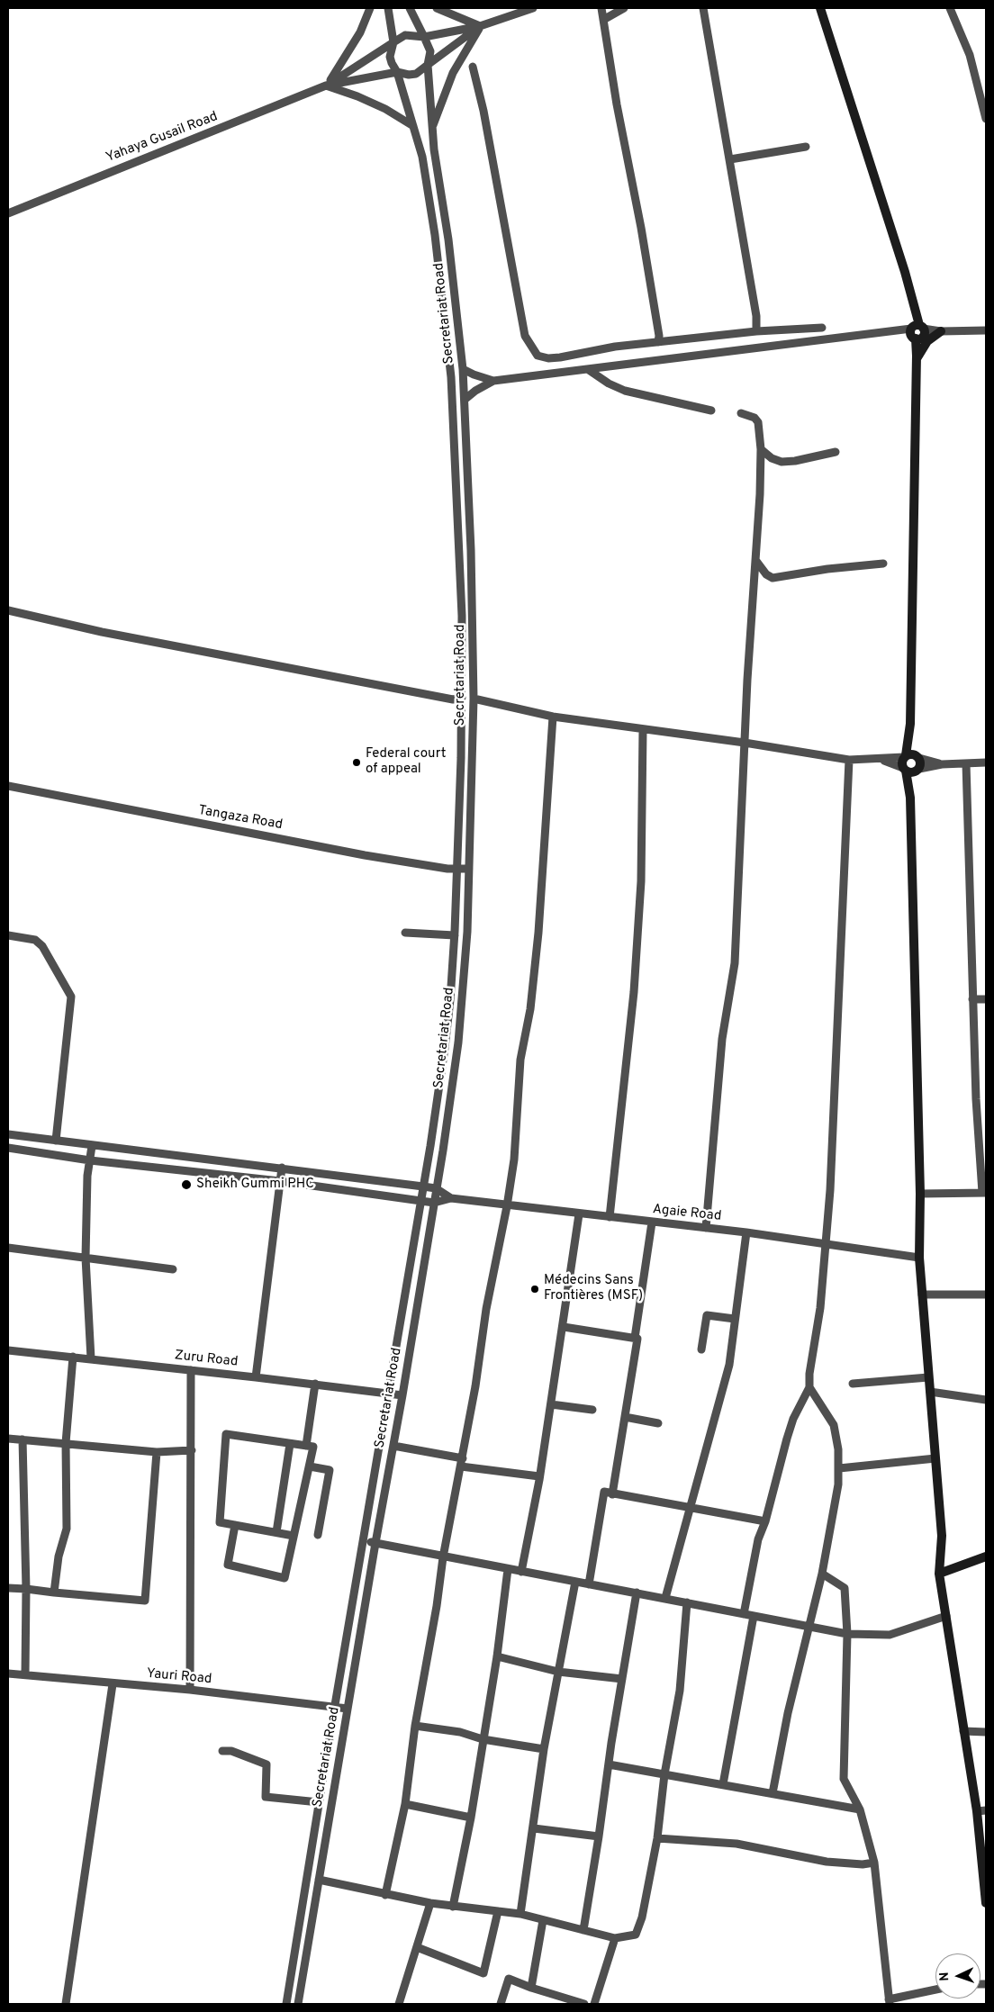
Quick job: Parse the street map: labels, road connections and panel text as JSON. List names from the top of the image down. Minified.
{"streets":{"street":["Yahaya Gusail Road","Secretariat Road","Tangaza Road","Agaie Road","Zuru Road","Yauri Road"]},"crossings":[["Yahaya Gusail Road","Secretariat Road"],["Secretariat Road","Tangaza Road"],["Secretariat Road","Zuru Road"],["Secretariat Road","Yauri Road"]],"places":["Federal court of appeal","Sheikh Gummi PHC","Médecins Sans Frontières (MSF)"],"north":"left"}
